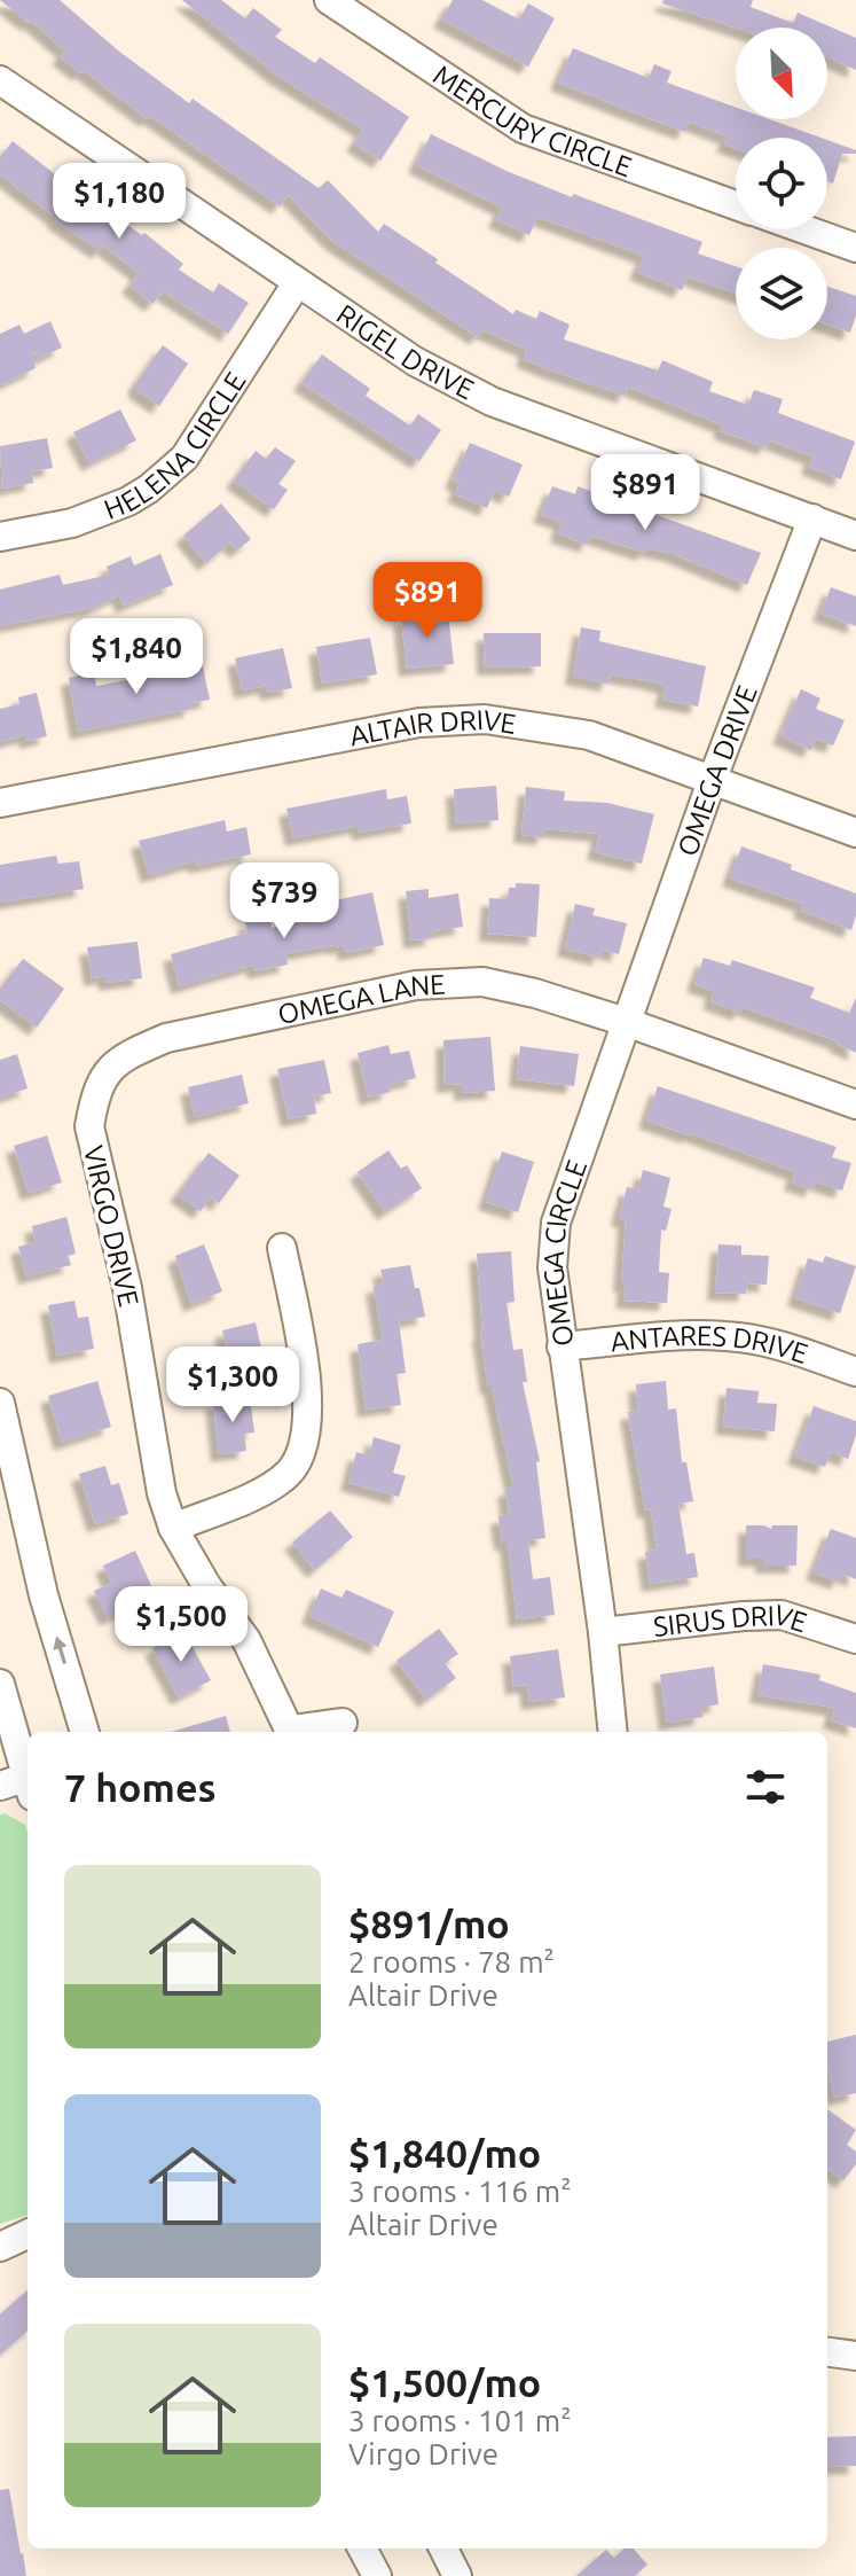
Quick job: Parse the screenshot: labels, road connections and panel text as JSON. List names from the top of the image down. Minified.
{"streets":{"street":["MERCURY CIRCLE","RIGEL DRIVE","HELENA CIRCLE","ALTAIR DRIVE","OMEGA DRIVE","OMEGA LANE","VIRGO DRIVE","OMEGA CIRCLE","ANTARES DRIVE","SIRUS DRIVE"]},"crossings":[["RIGEL DRIVE","HELENA CIRCLE"],["RIGEL DRIVE","OMEGA DRIVE"],["ALTAIR DRIVE","OMEGA DRIVE"],["OMEGA DRIVE","OMEGA LANE"],["OMEGA DRIVE","OMEGA CIRCLE"],["OMEGA LANE","VIRGO DRIVE"],["OMEGA LANE","OMEGA CIRCLE"],["OMEGA CIRCLE","ANTARES DRIVE"],["OMEGA CIRCLE","SIRUS DRIVE"]],"north":"bottom right","page":{"price":["$1,180","$891","$891","$1,840","$739","$1,300","$1,500"],"heading":"7 homes","list":[{"name":"$891/mo","note":"2 rooms · 78 m² · Altair Drive"},{"name":"$1,840/mo","note":"3 rooms · 116 m² · Altair Drive"},{"name":"$1,500/mo","note":"3 rooms · 101 m² · Virgo Drive"}]}}
